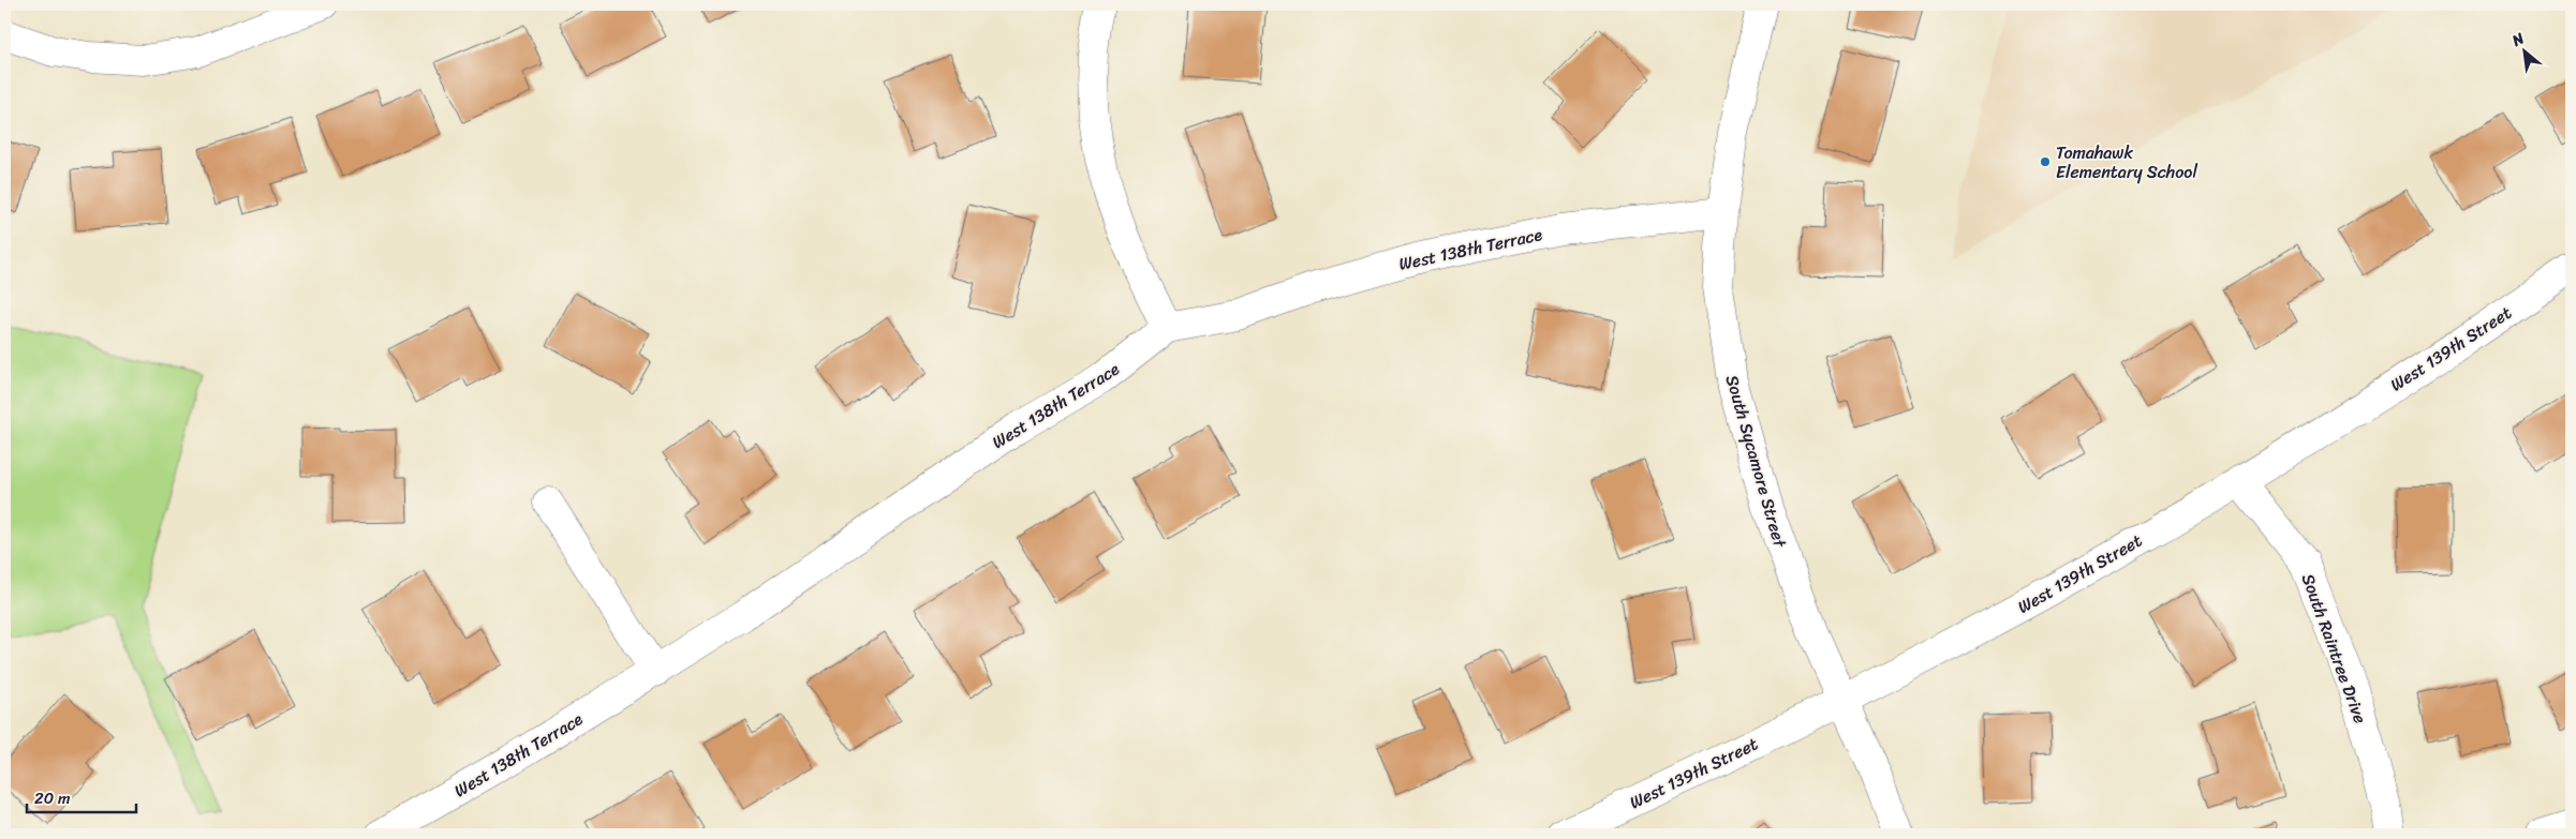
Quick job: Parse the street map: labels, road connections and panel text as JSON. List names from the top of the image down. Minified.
{"streets":{"street":["West 138th Terrace","West 139th Street","South Sycamore Street","South Raintree Drive"]},"crossings":[["West 138th Terrace","South Sycamore Street"],["West 139th Street","South Sycamore Street"],["West 139th Street","South Raintree Drive"]],"places":["Tomahawk Elementary School"],"scale_bar":"20 m","north":"top left"}
